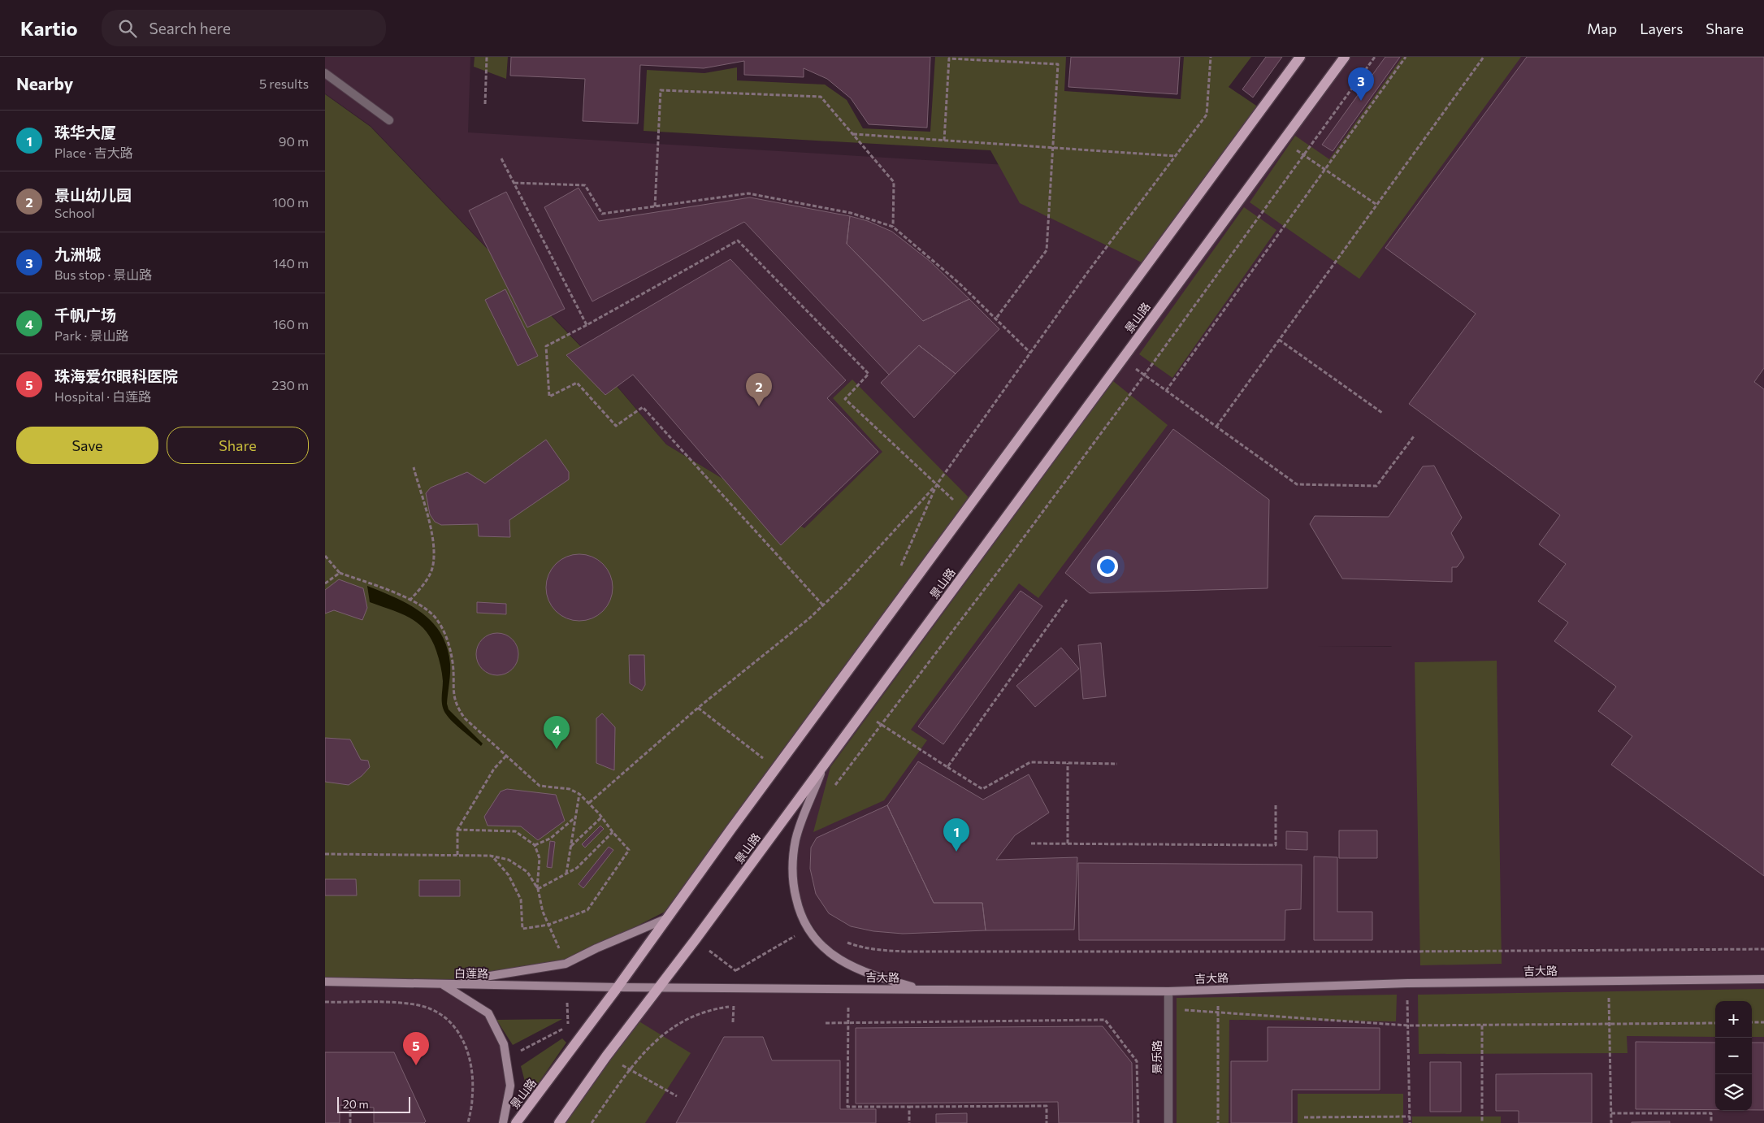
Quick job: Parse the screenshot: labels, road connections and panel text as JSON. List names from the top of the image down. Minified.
{"streets":{"main road":["景山路","吉大路","白莲路"],"street":["景乐路"]},"crossings":[["景山路","吉大路"],["景山路","白莲路"],["吉大路","白莲路"],["吉大路","景乐路"]],"scale_bar":"20 m","page":{"header":"Kartio","search":"Search here","nav":["Map","Layers","Share"],"heading":["Nearby","5 results"],"pins":["3","2","4","1","5"],"list":[{"mark":"1","name":"珠华大厦","note":"Place · 吉大路","value":"90 m"},{"mark":"2","name":"景山幼儿园","note":"School","value":"100 m"},{"mark":"3","name":"九洲城","note":"Bus stop · 景山路","value":"140 m"},{"mark":"4","name":"千帆广场","note":"Park · 景山路","value":"160 m"},{"mark":"5","name":"珠海爱尔眼科医院","note":"Hospital · 白莲路","value":"230 m"}],"buttons":["Save","Share"],"map_buttons":["+","−"],"scale":"20 m"}}
